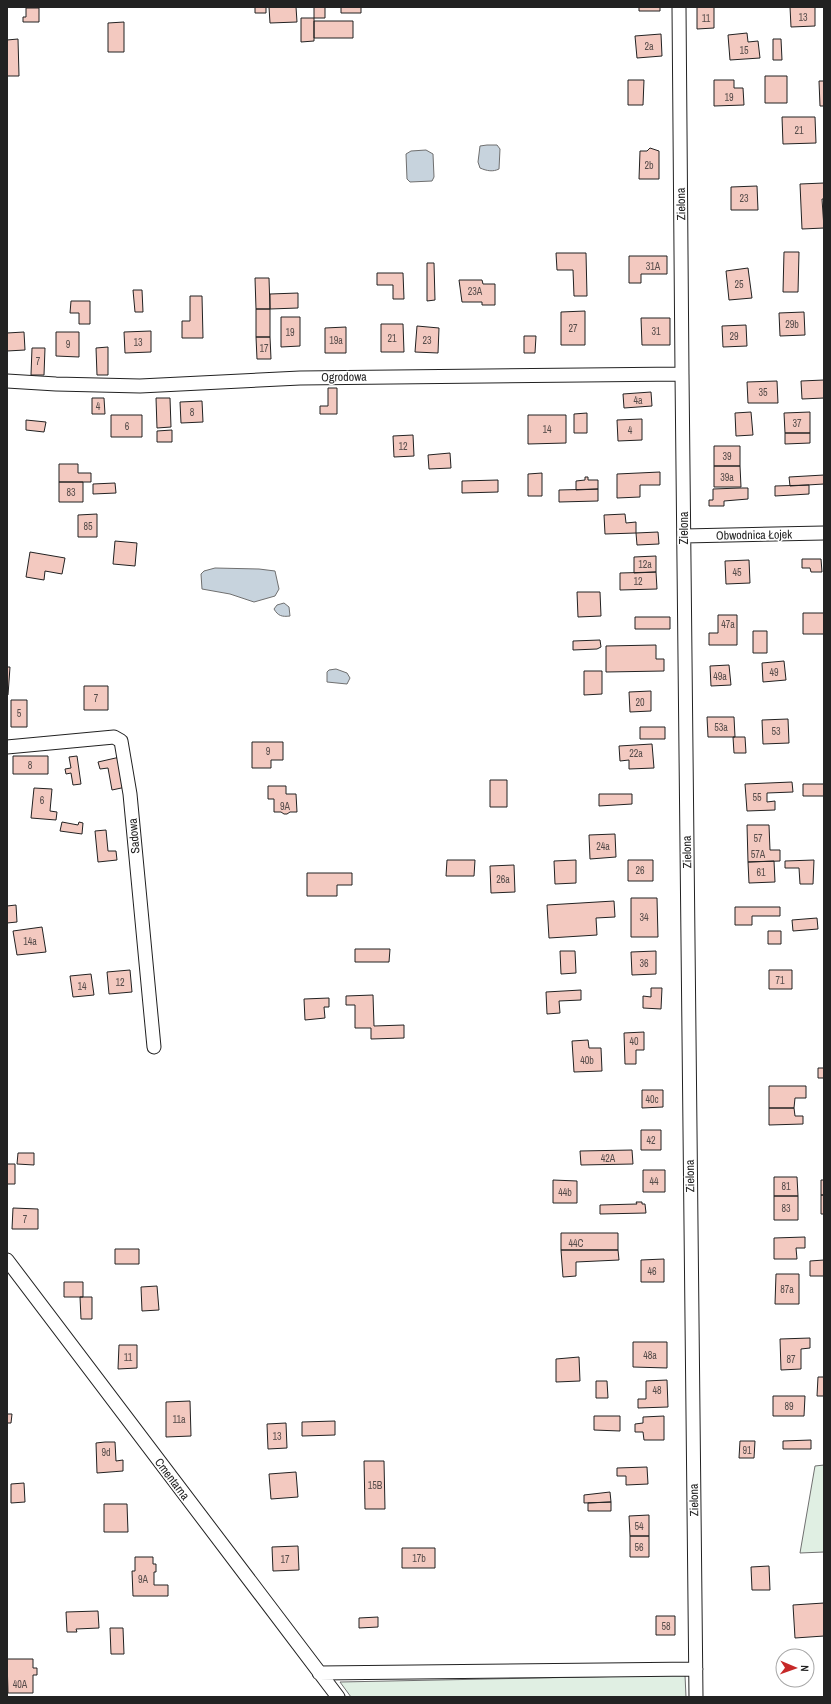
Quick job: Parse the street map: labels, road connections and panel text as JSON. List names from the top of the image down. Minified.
{"streets":{"street":["Zielona","Ogrodowa","Obwodnica Łojek","Sadowa","Cmentarna"]},"crossings":[["Zielona","Ogrodowa"],["Zielona","Obwodnica Łojek"]],"house_numbers":["13","11","2a","15","19","21","2b","23","31A","25","23A","29b","27","31","19","29","21","19a","23","13","9","17","7","35","4a","4","8","37","6","14","4","12","39","39a","83","85","12a","45","12","47a","49","49a","7","20","5","53a","53","9","22a","8","55","6","9A","57","24a","57A","26","61","26a","34","14a","36","71","12","14","40","40b","40c","42","42A","44","81","44b","83","7","44C","46","87a","48a","11","87","48","89","11a","13","91","9d","15B","54","56","17b","17","9A","58","40A"],"north":"right"}
